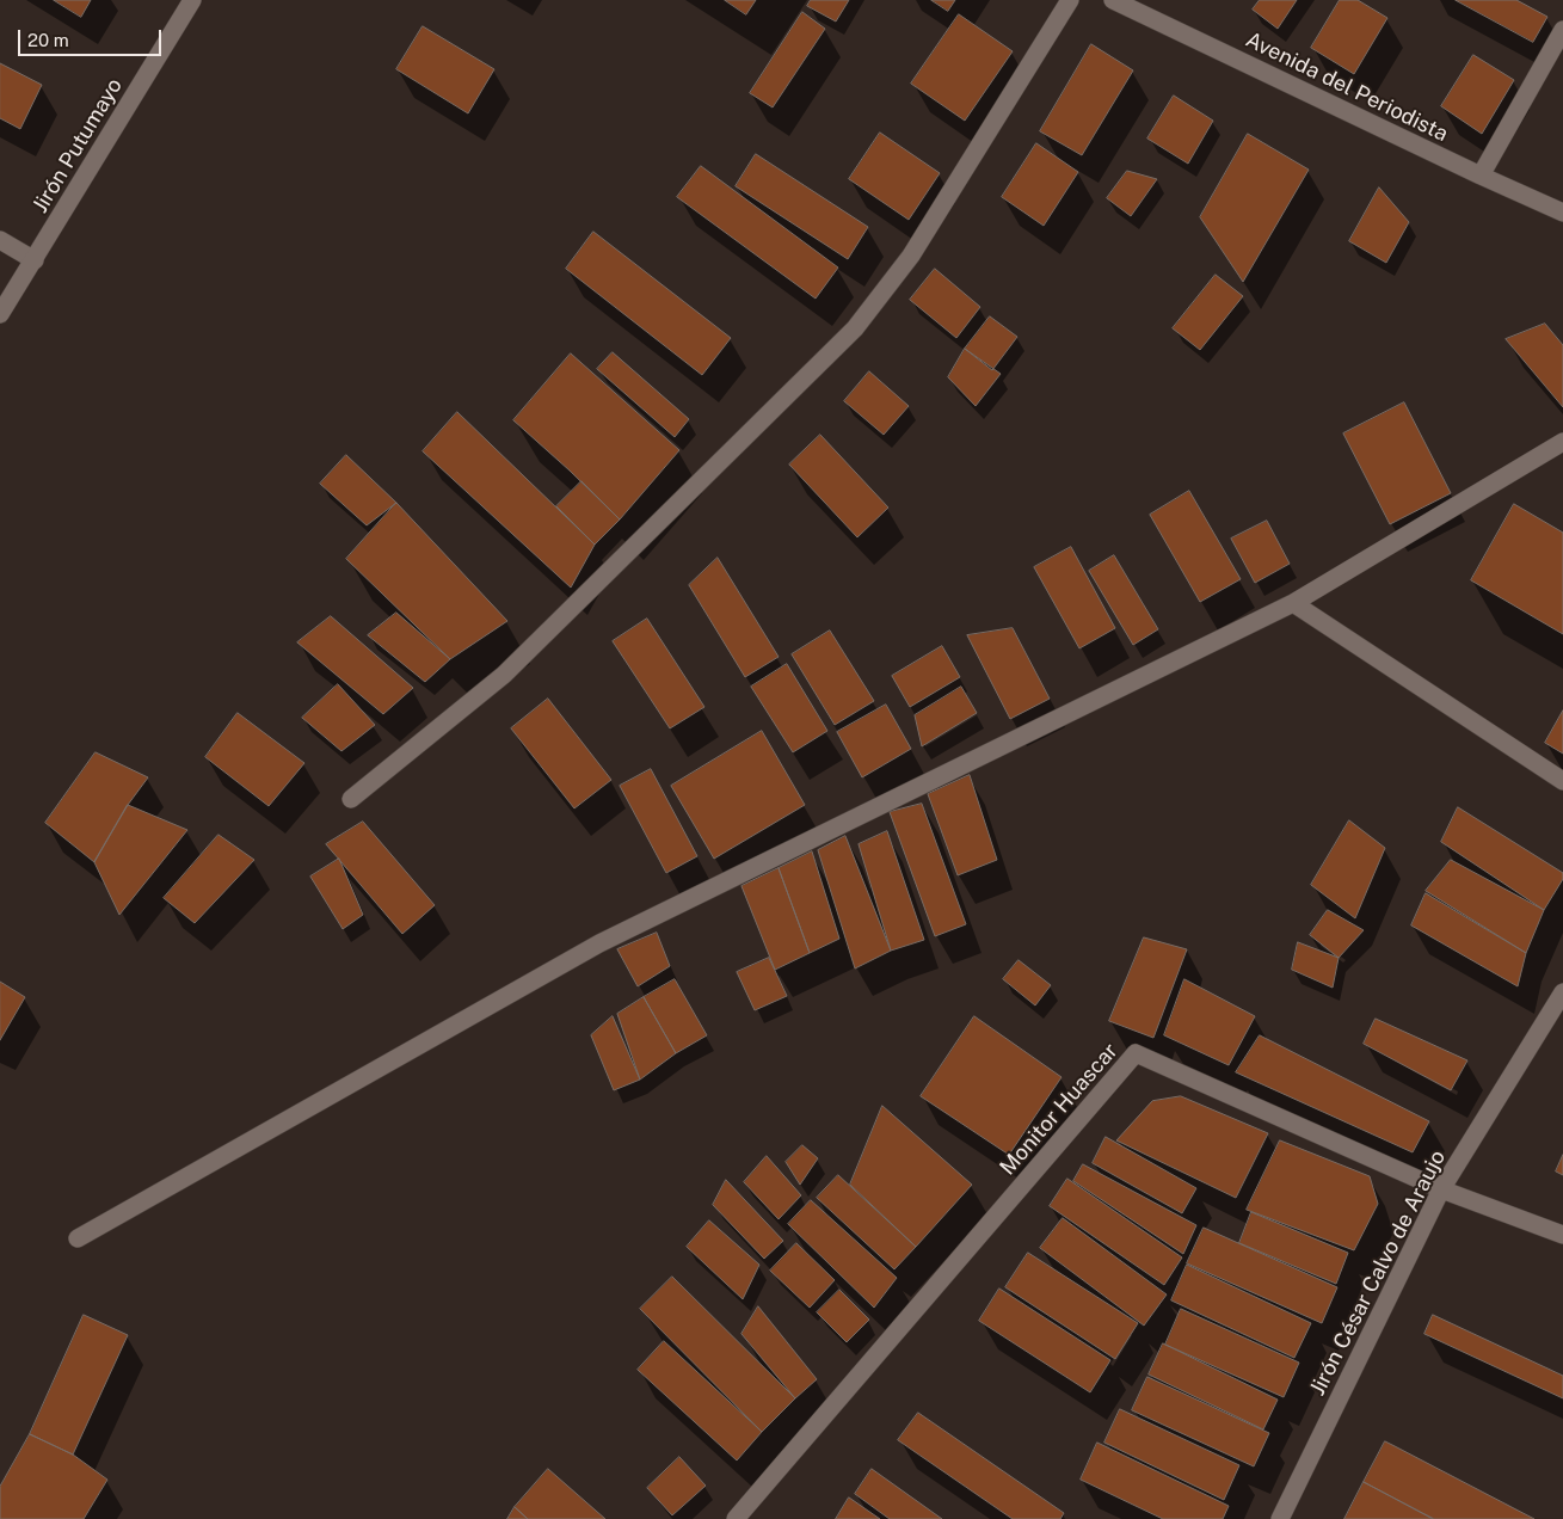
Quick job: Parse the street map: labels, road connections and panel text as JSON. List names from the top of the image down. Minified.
{"streets":{"street":["Avenida del Periodista","Jirón Putumayo","Monitor Huascar","Jirón César Calvo de Araujo"]},"crossings":[["Monitor Huascar","Jirón César Calvo de Araujo"]],"scale_bar":"20 m"}
